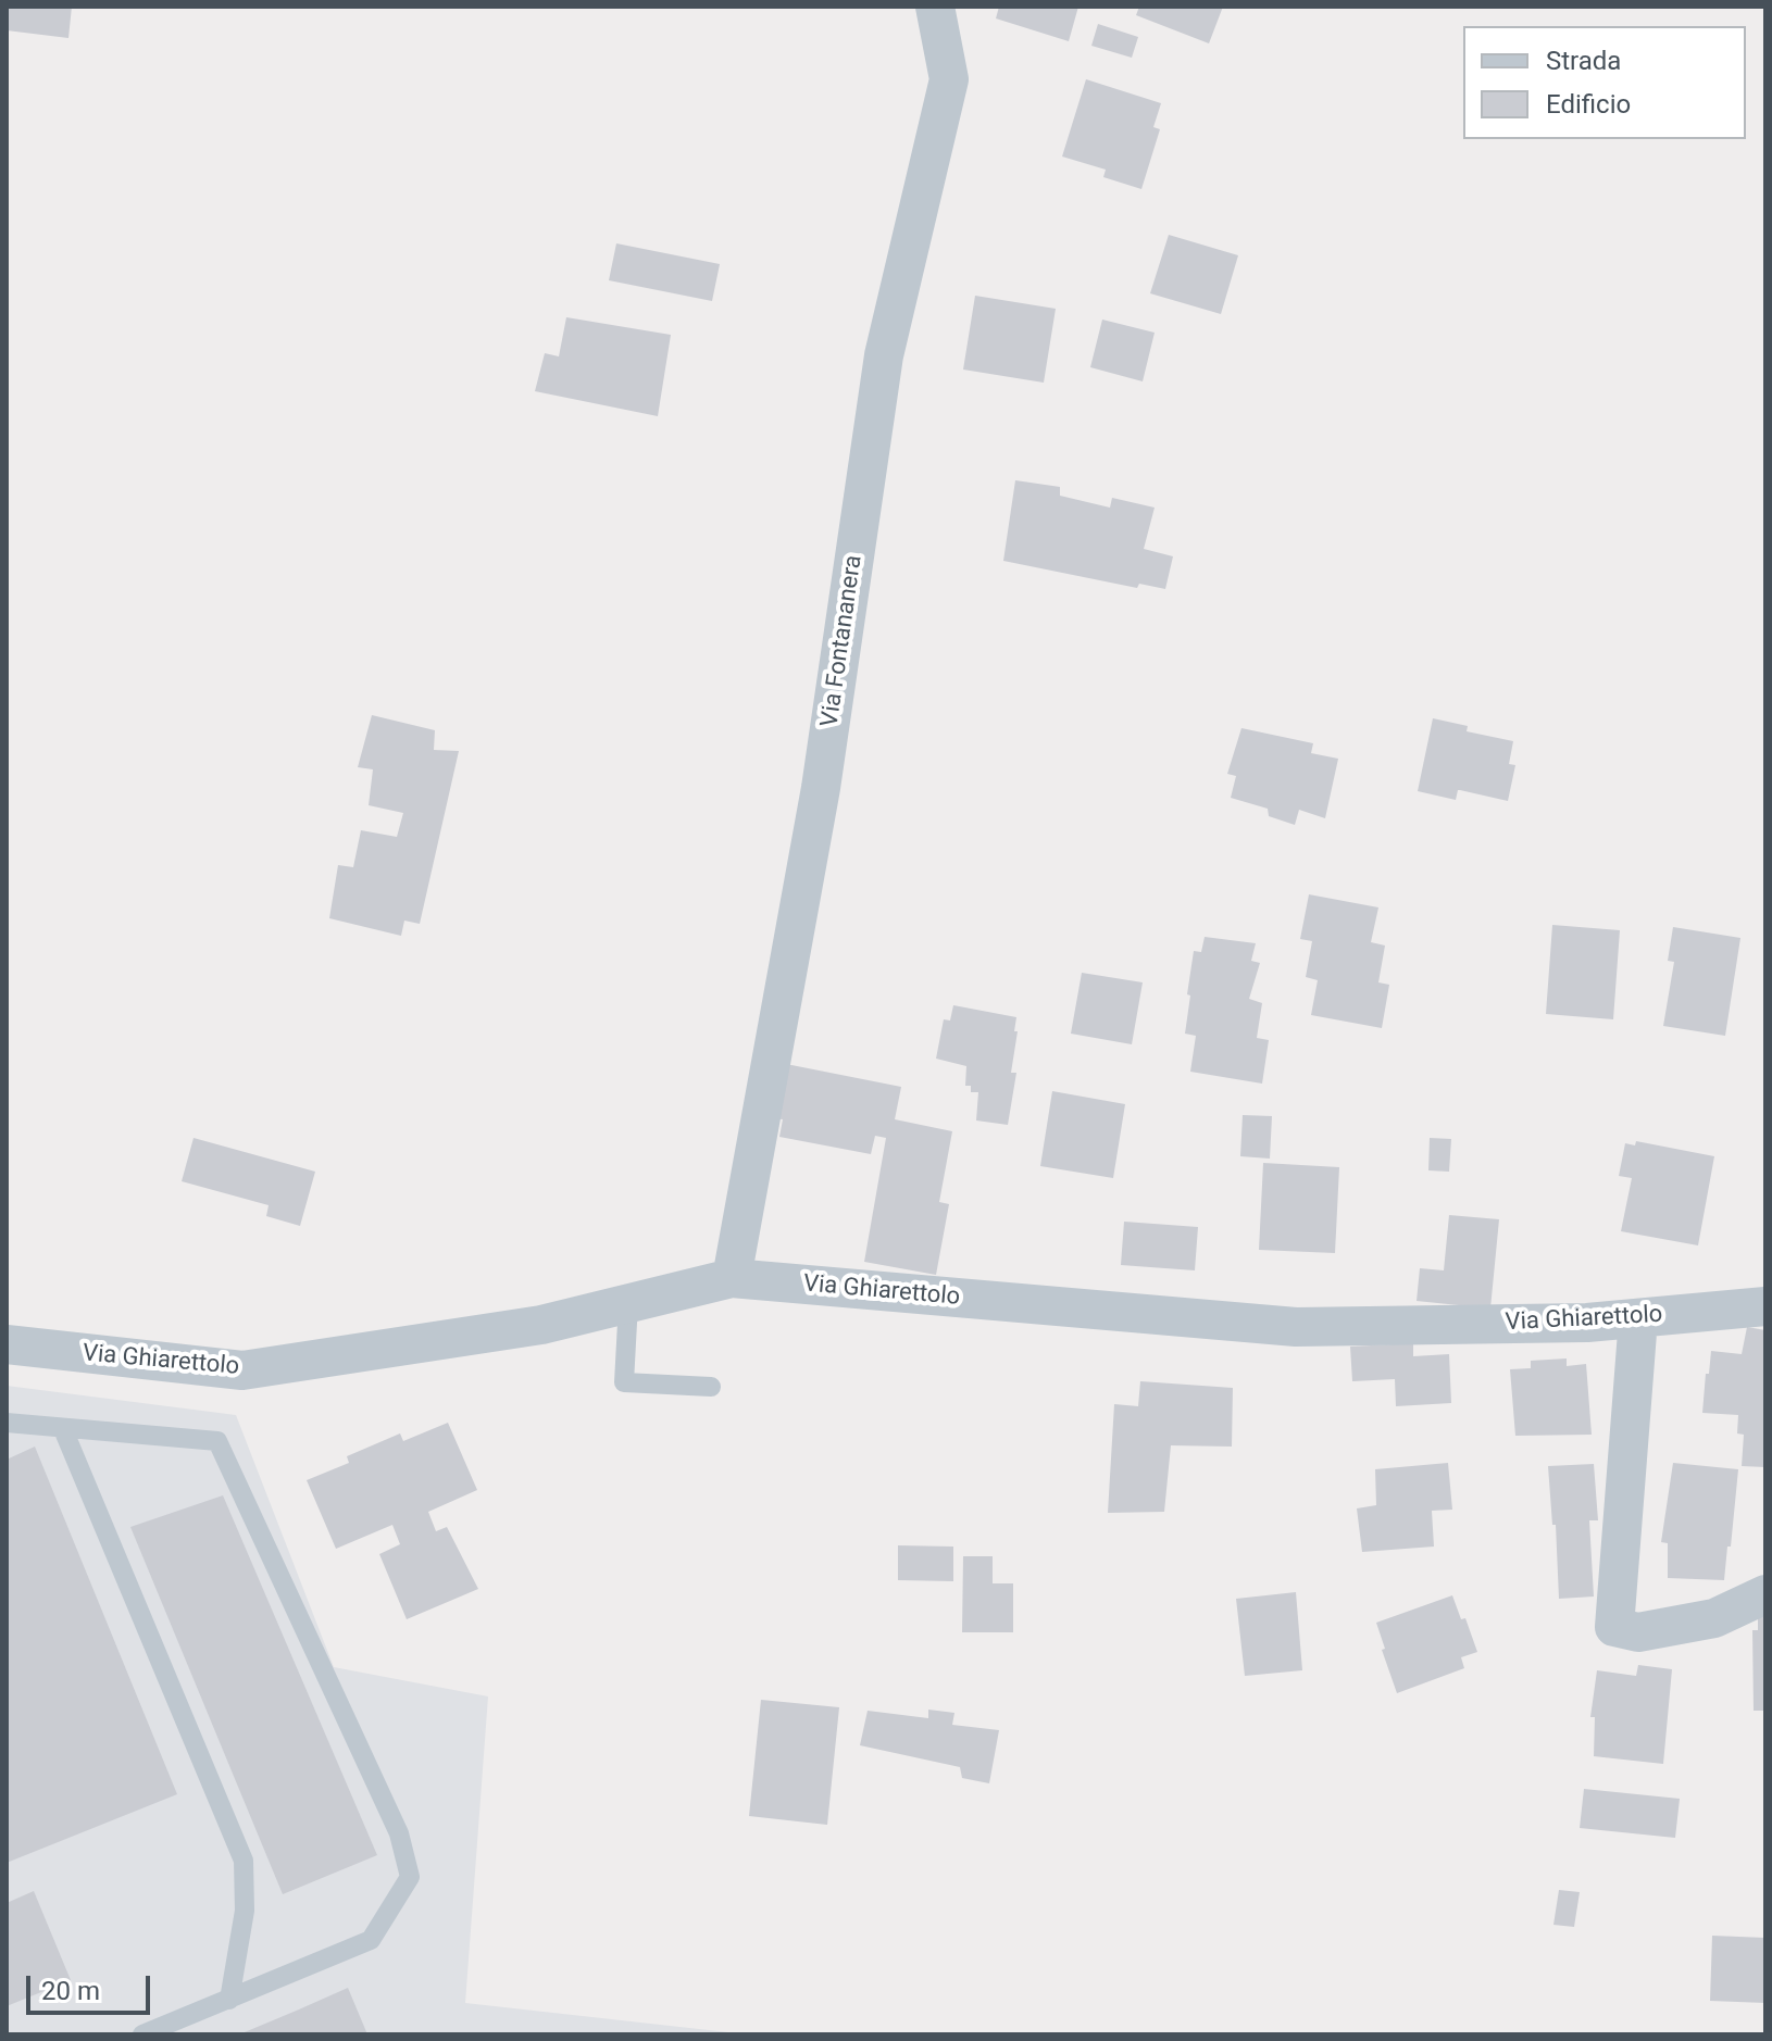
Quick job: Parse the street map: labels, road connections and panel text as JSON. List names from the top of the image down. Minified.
{"streets":{"street":["Via Fontananera","Via Ghiarettolo"]},"crossings":[["Via Fontananera","Via Ghiarettolo"]],"legend":["Strada","Edificio"],"scale_bar":"20 m"}
